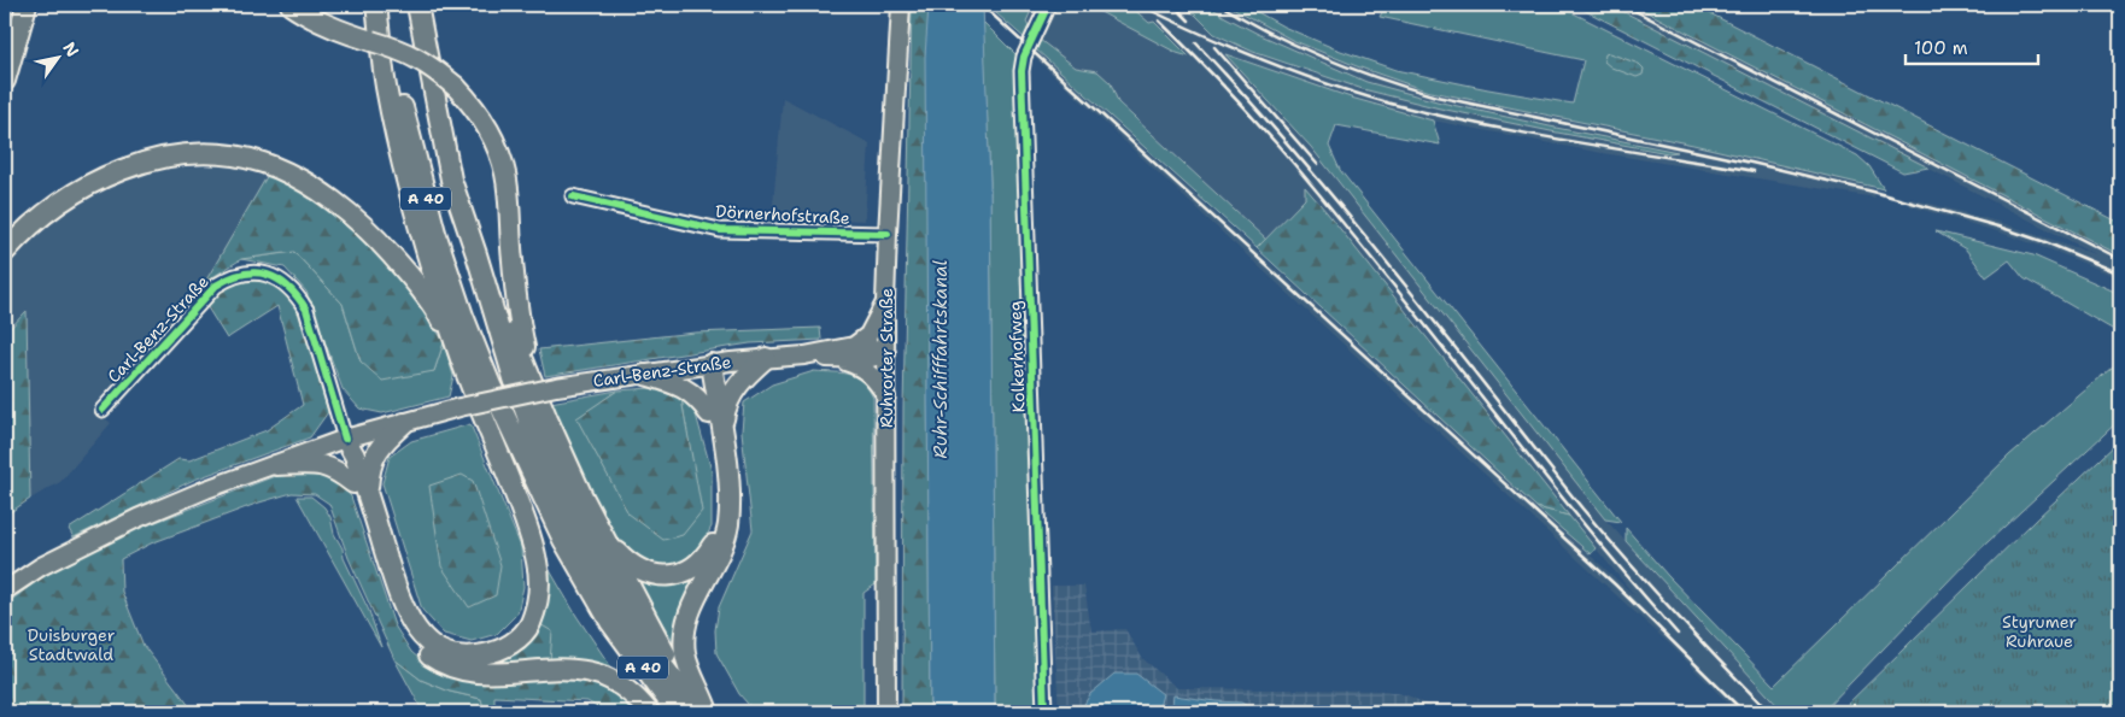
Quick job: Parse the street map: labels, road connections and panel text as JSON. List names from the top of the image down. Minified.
{"streets":{"highway":["A 40"],"main road":["Carl-Benz-Straße","Ruhrorter Straße"],"street":["Dörnerhofstraße","Kolkerhofweg"]},"crossings":[["Dörnerhofstraße","Ruhrorter Straße"],["Carl-Benz-Straße","Ruhrorter Straße"]],"water":["Ruhr-Schifffahrtskanal"],"parks":["Styrumer Ruhraue","Duisburger Stadtwald"],"scale_bar":"100 m","north":"top right"}
